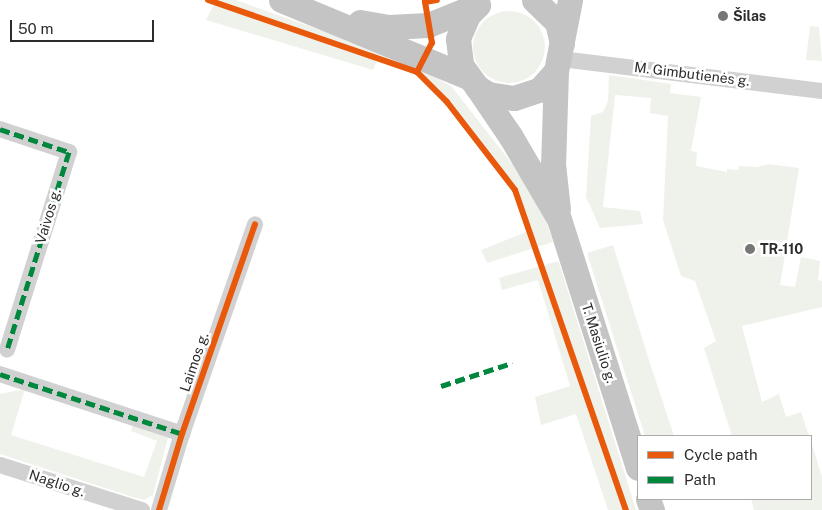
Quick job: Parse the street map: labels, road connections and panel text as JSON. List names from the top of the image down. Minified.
{"streets":{"main road":["T. Masiulio g."],"street":["M. Gimbutienės g.","Vaivos g.","Laimos g.","Naglio g."]},"crossings":[["M. Gimbutienės g.","T. Masiulio g."]],"places":["Šilas","TR-110"],"legend":["Cycle path","Path"],"scale_bar":"50 m"}
